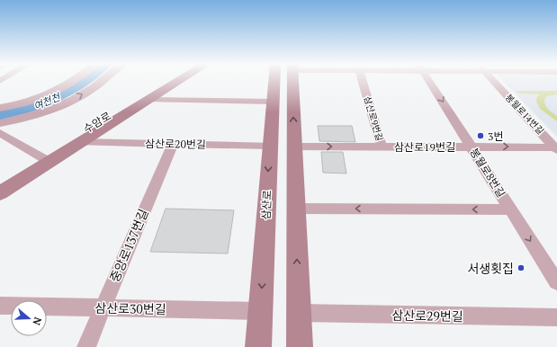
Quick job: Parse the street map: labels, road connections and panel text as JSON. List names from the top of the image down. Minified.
{"streets":{"main road":["수암로","삼산로"],"street":["봉월로14번길","삼산로9번길","삼산로20번길","삼산로19번길","봉월로8번길","중앙로137번길","삼산로30번길","삼산로29번길"]},"crossings":[["봉월로14번길","삼산로19번길"],["삼산로9번길","삼산로19번길"],["수암로","삼산로20번길"],["삼산로20번길","삼산로"],["삼산로20번길","중앙로137번길"],["삼산로19번길","봉월로8번길"],["삼산로","삼산로30번길"],["중앙로137번길","삼산로30번길"]],"one_way":["봉월로8번길"],"water":["여천천"],"places":["3번","서생횟집"],"north":"right"}
